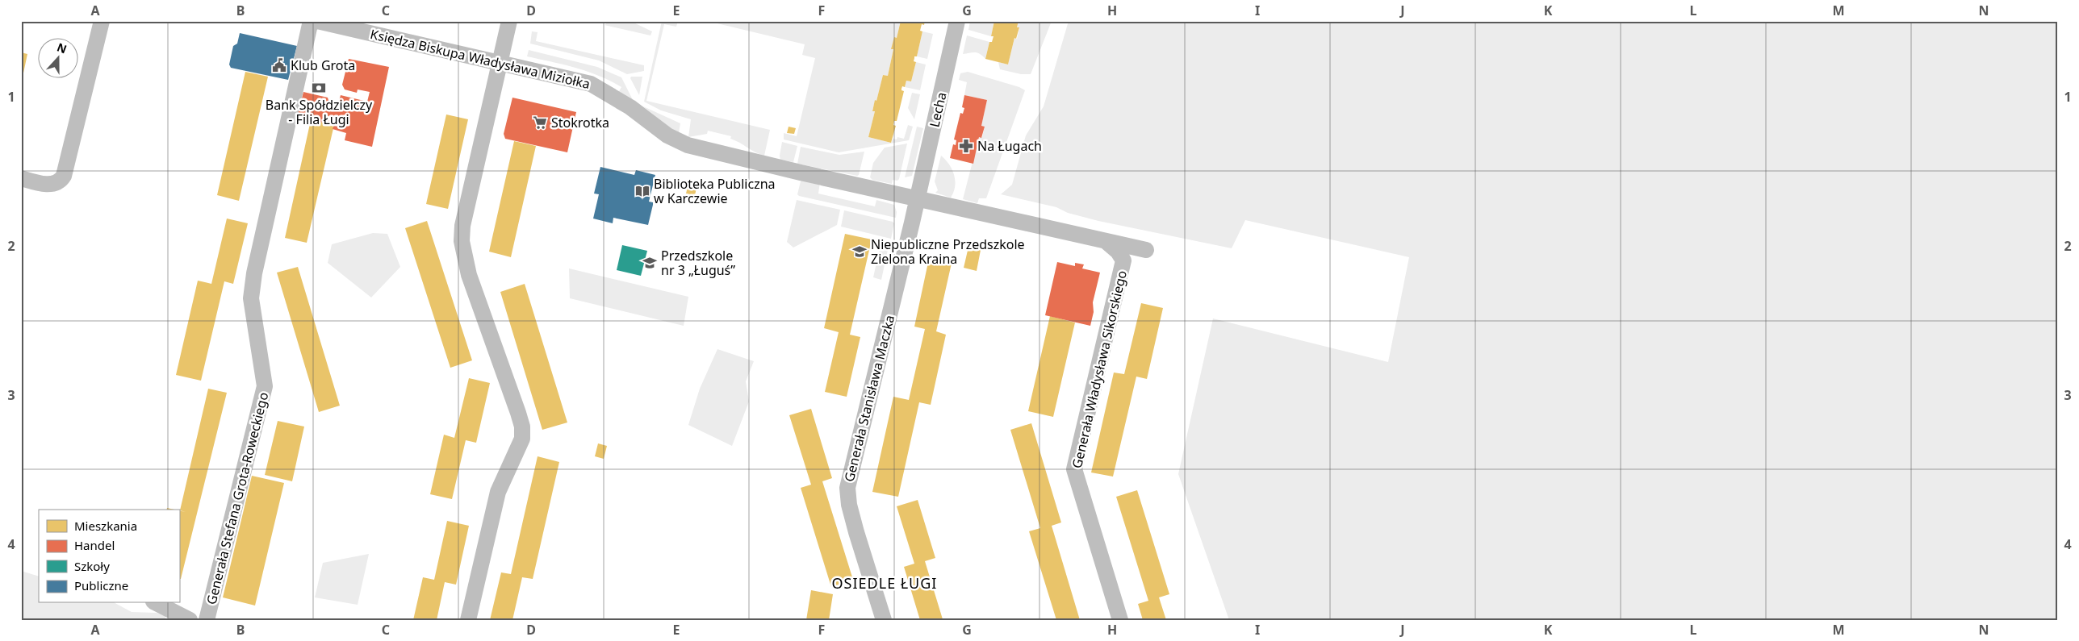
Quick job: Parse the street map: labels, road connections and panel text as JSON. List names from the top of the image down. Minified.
{"streets":{"street":["Księdza Biskupa Władysława Miziołka","Lecha","Generała Władysława Sikorskiego","Generała Stanisława Maczka","Generała Stefana Grota-Roweckiego"]},"crossings":[["Księdza Biskupa Władysława Miziołka","Generała Władysława Sikorskiego"],["Lecha","Generała Władysława Sikorskiego"],["Lecha","Generała Stanisława Maczka"],["Generała Władysława Sikorskiego","Generała Stanisława Maczka"]],"districts":["OSIEDLE ŁUGI"],"places":{"public building":["Klub Grota"],"bank":["Bank Spółdzielczy - Filia Ługi"],"supermarket":["Stokrotka"],"pharmacy":["Na Ługach"],"library":["Biblioteka Publiczna w Karczewie"],"school or university":["Niepubliczne Przedszkole Zielona Kraina","Przedszkole nr 3 „Ługuś”"]},"legend":["Mieszkania","Handel","Szkoły","Publiczne"],"north":"top","grid":{"columns":["A","B","C","D","E","F","G","H","I","J","K","L","M","N"],"rows":["1","2","3","4"]}}
